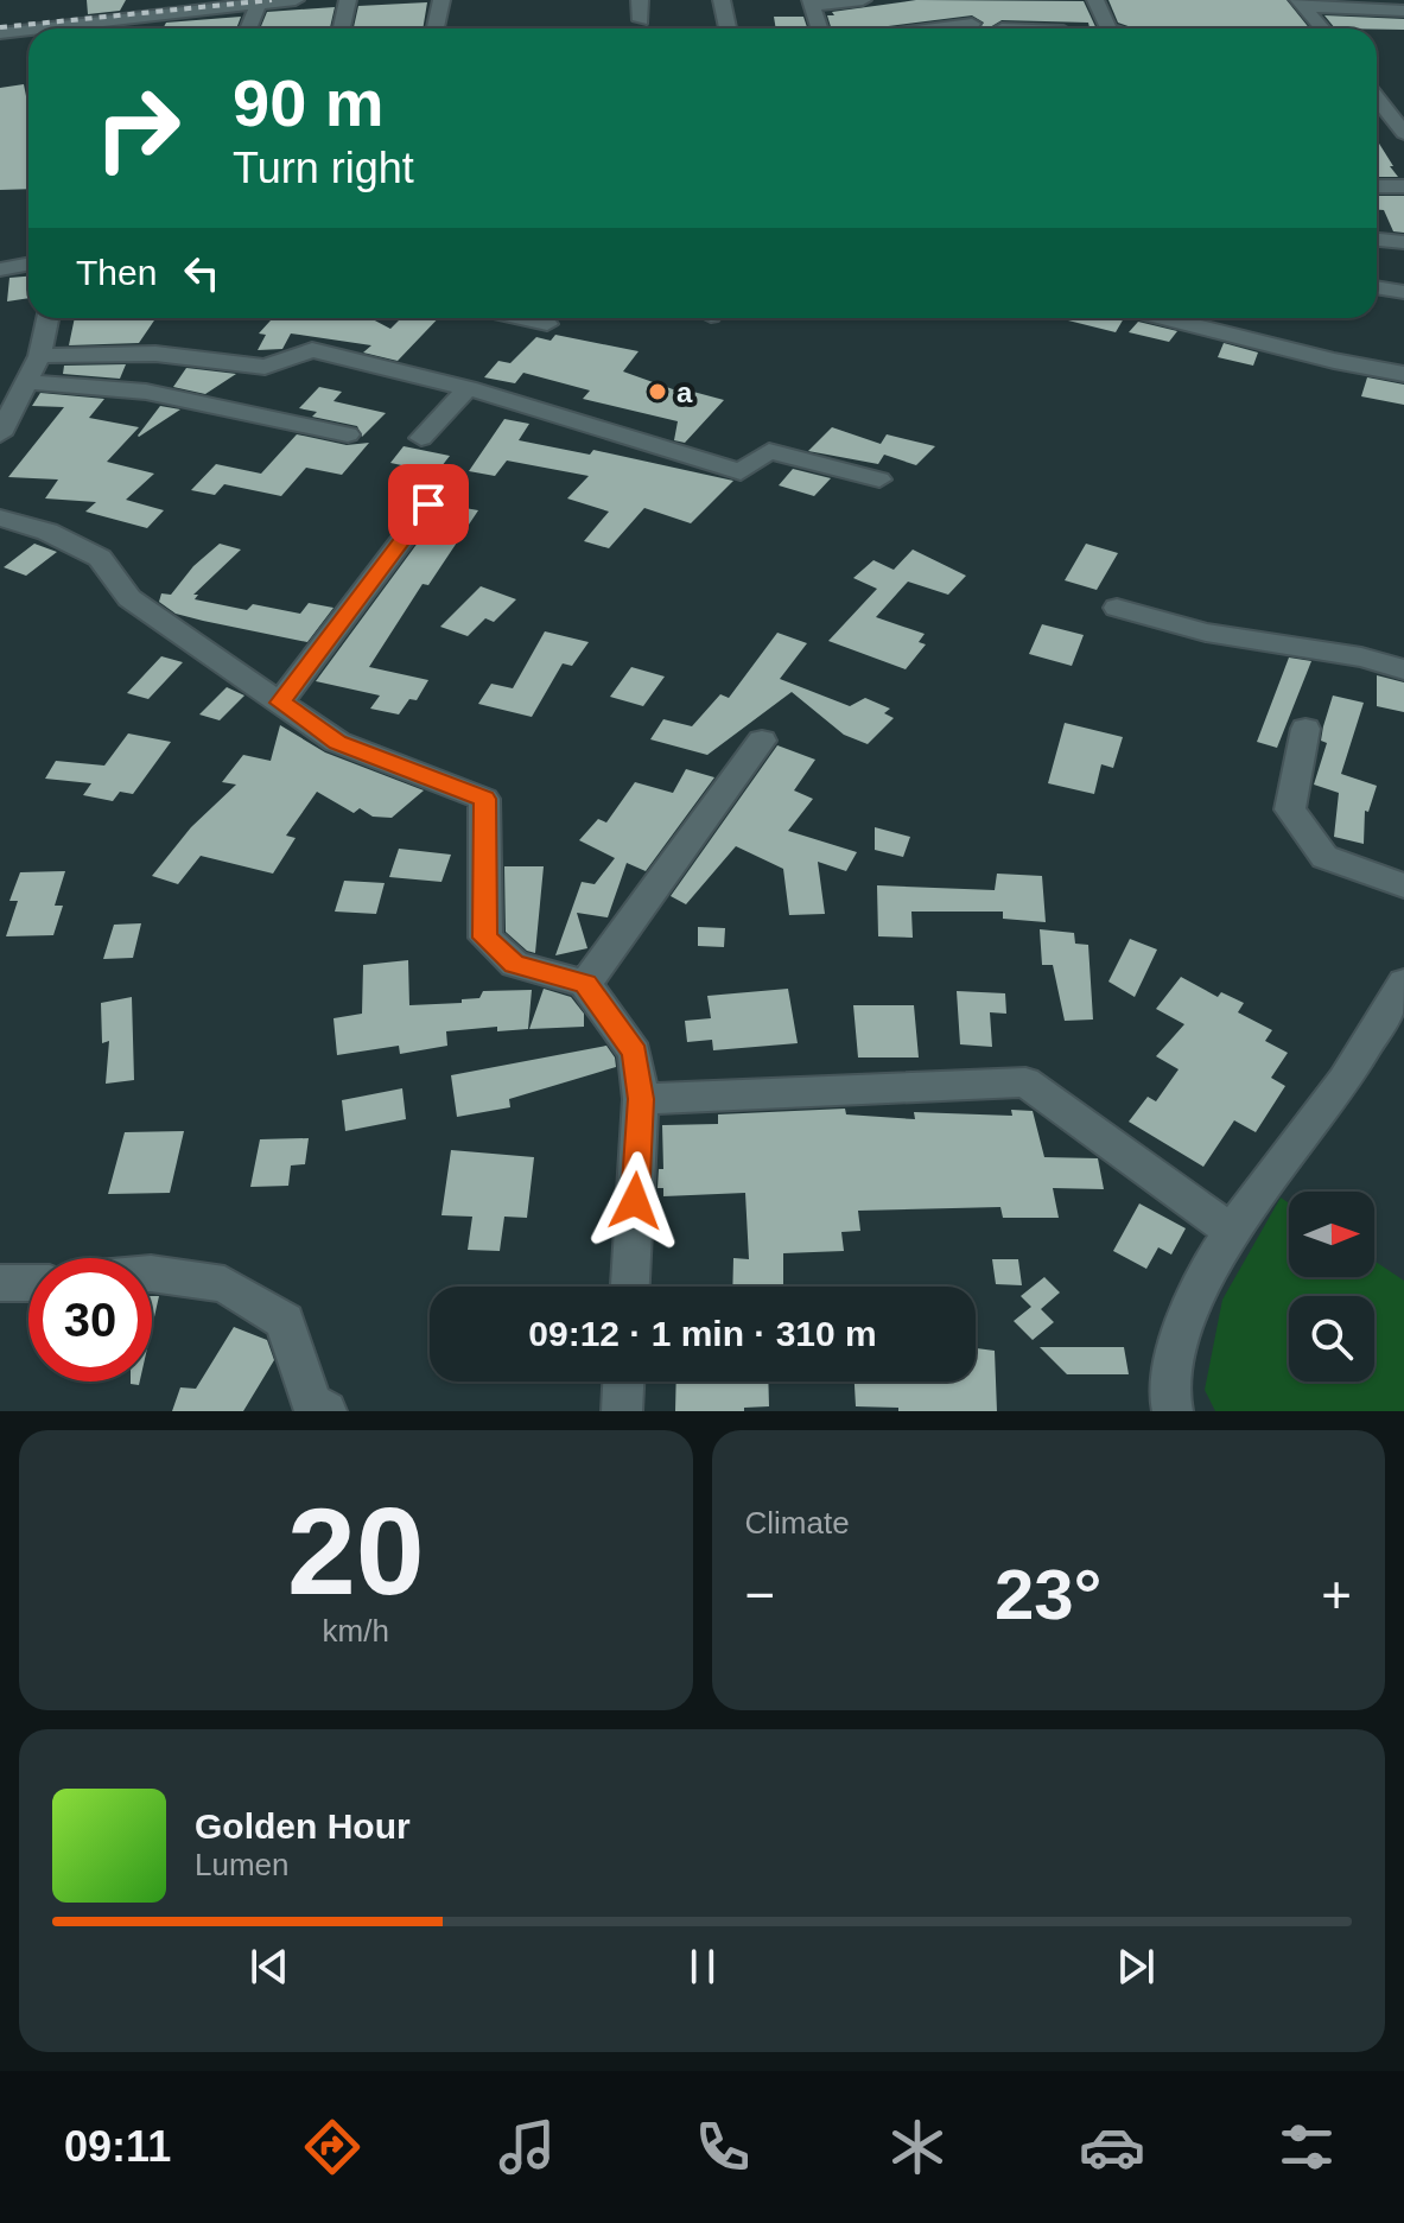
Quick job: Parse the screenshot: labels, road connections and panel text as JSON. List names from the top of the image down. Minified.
{"places":["a"],"north":"right","page":{"turn":["90 m","Turn right"],"then":"Then","limit":"30","trip":"09:12 · 1 min · 310 m","tile":[["20","km/h"],"Climate"],"heat":["−","23°","+"],"song":["Golden Hour","Lumen"],"tabs":"09:11"}}
